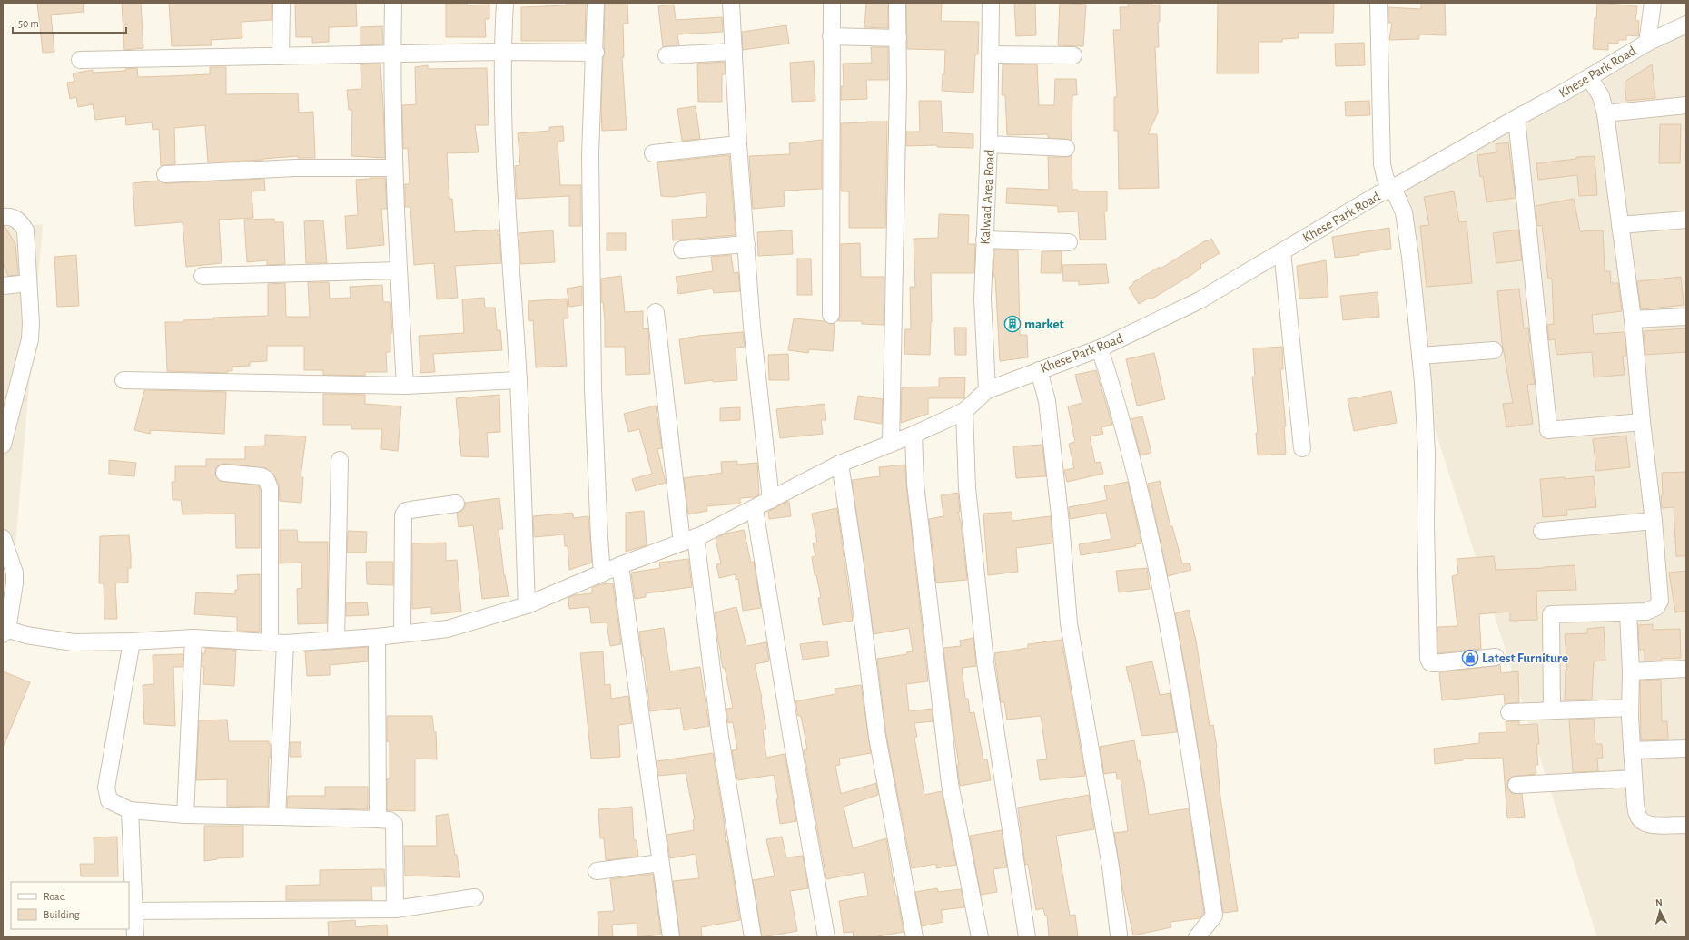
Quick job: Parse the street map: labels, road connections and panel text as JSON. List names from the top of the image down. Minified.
{"streets":{"street":["Khese Park Road","Kalwad Area Road"]},"crossings":[["Khese Park Road","Kalwad Area Road"]],"places":{"building":["market"],"shop":["Latest Furniture"]},"legend":["Road","Building"],"scale_bar":"50 m","north":"top"}
